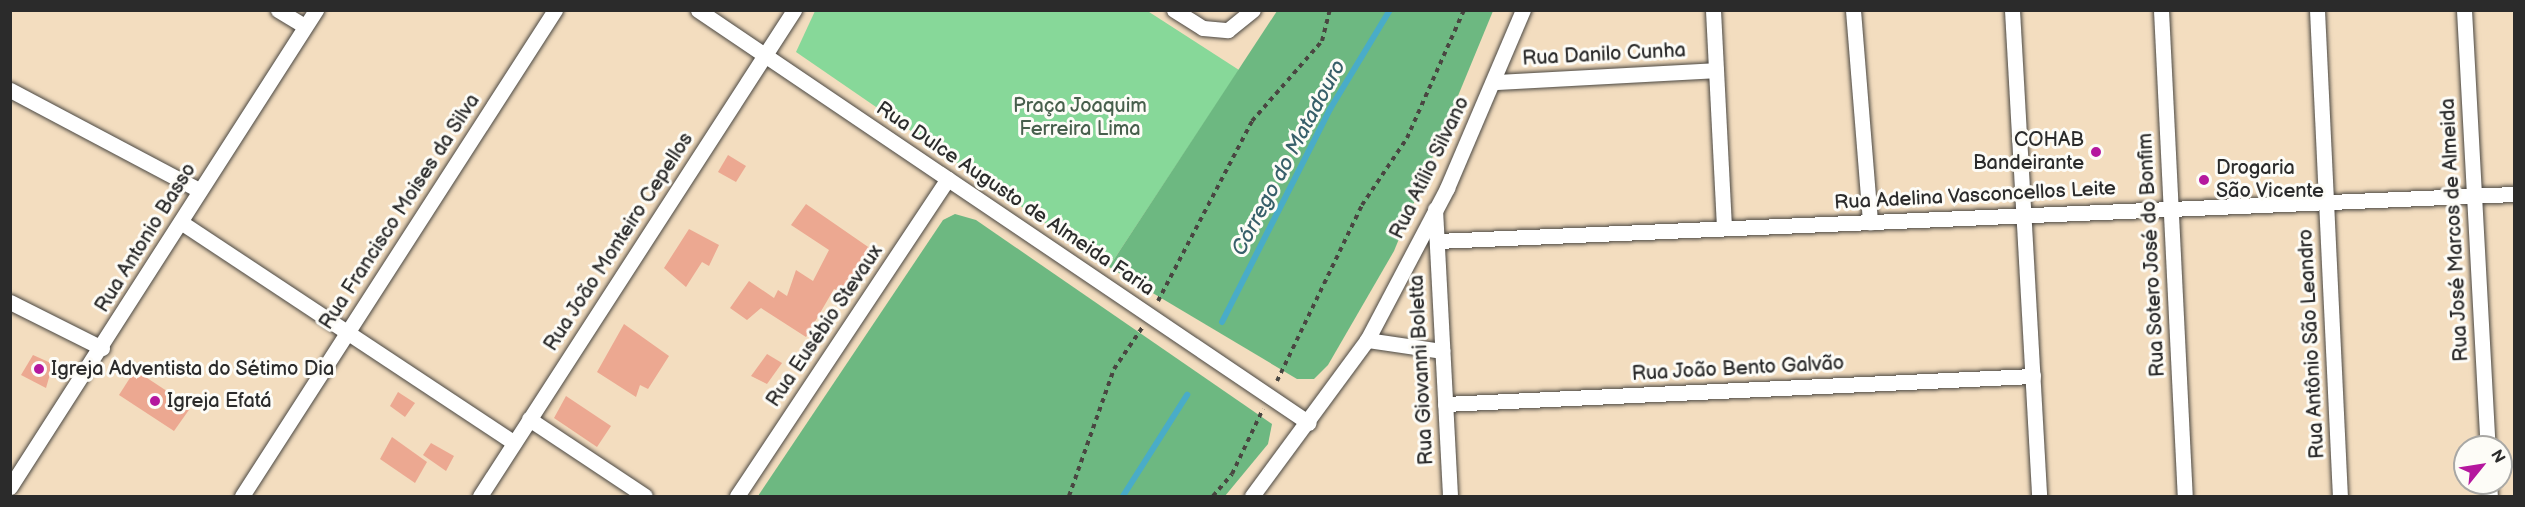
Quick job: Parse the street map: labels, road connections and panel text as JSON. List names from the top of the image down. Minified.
{"streets":{"street":["Rua Danilo Cunha","Rua Atílio Silvano","Rua Adelina Vasconcellos Leite","Rua Dulce Augusto de Almeida Faria","Rua Francisco Moises da Silva","Rua José Marcos de Almeida","Rua Antonio Basso","Rua João Monteiro Cepellos","Rua Sotero José do Bonfim","Rua Eusébio Stevaux","Rua Antônio São Leandro","Rua João Bento Galvão","Rua Giovanni Boletta"]},"crossings":[["Rua Danilo Cunha","Rua Atílio Silvano"],["Rua Atílio Silvano","Rua Dulce Augusto de Almeida Faria"],["Rua Atílio Silvano","Rua Giovanni Boletta"],["Rua Adelina Vasconcellos Leite","Rua José Marcos de Almeida"],["Rua Adelina Vasconcellos Leite","Rua Sotero José do Bonfim"],["Rua Adelina Vasconcellos Leite","Rua Antônio São Leandro"],["Rua Adelina Vasconcellos Leite","Rua Giovanni Boletta"],["Rua Dulce Augusto de Almeida Faria","Rua João Monteiro Cepellos"],["Rua Dulce Augusto de Almeida Faria","Rua Eusébio Stevaux"],["Rua João Bento Galvão","Rua Giovanni Boletta"]],"water":["Córrego do Matadouro"],"parks":["Praça Joaquim Ferreira Lima"],"places":["COHAB Bandeirante","Drogaria São Vicente","Igreja Adventista do Sétimo Dia","Igreja Efatá"],"north":"top right"}
